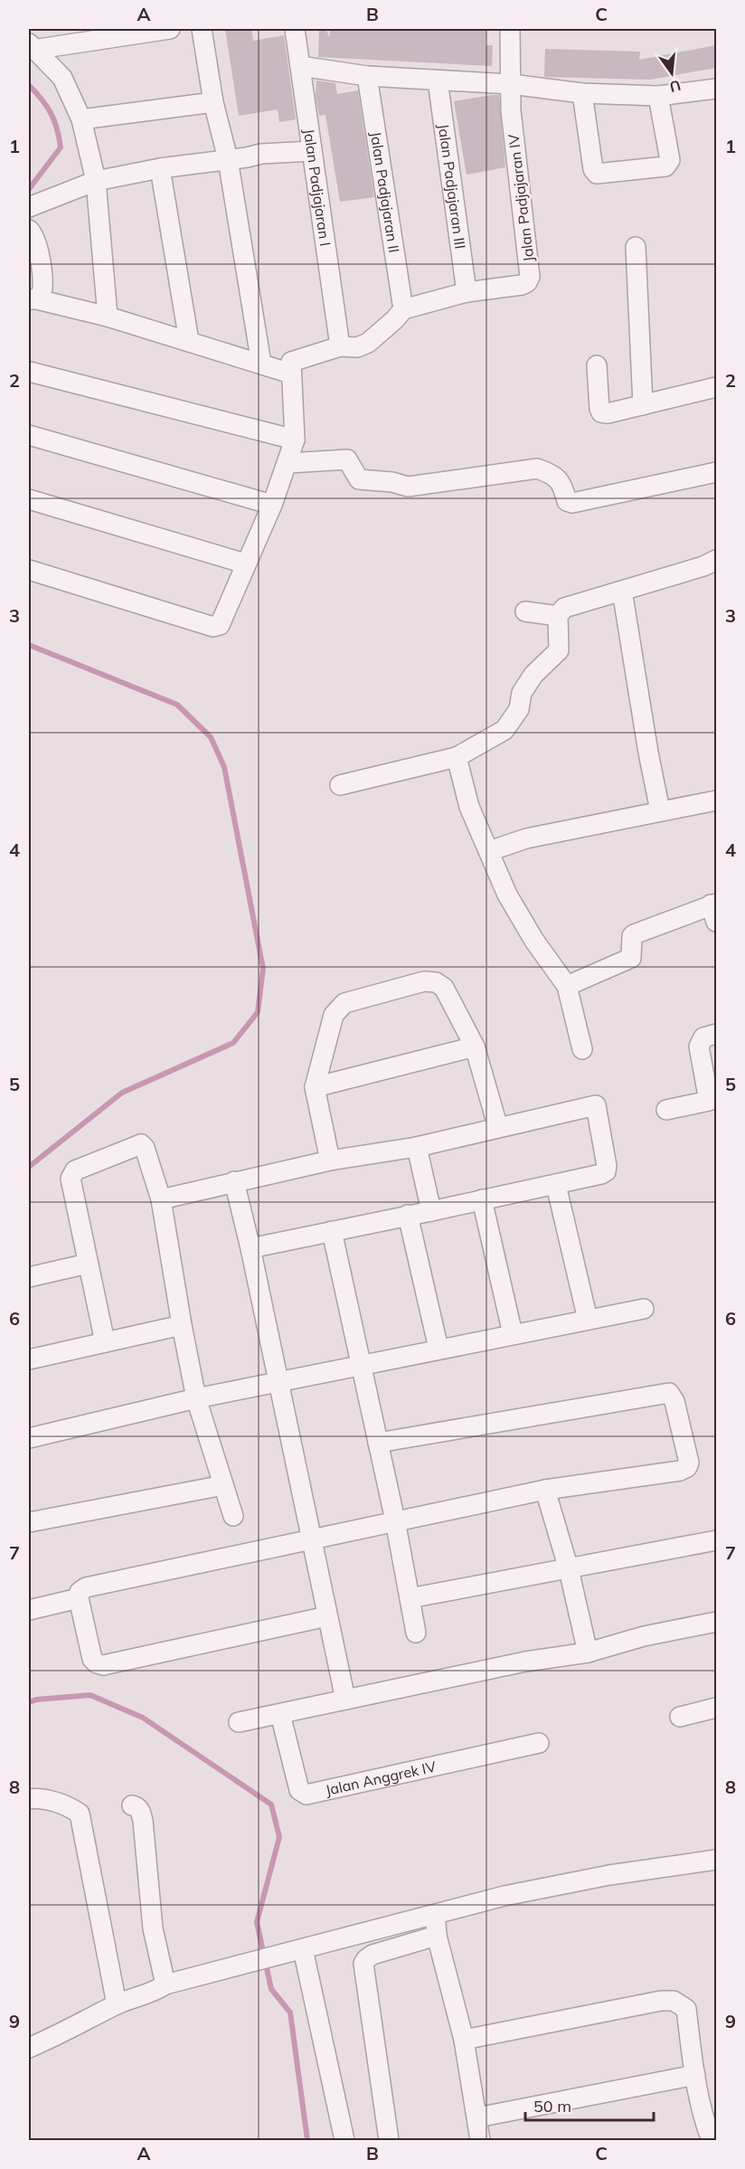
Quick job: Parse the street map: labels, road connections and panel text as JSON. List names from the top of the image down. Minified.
{"streets":{"street":["Jalan Padjajaran III","Jalan Padjajaran I","Jalan Padjajaran II","Jalan Padjajaran IV","Jalan Anggrek IV"]},"crossings":[["Jalan Padjajaran III","Jalan Padjajaran IV"],["Jalan Padjajaran II","Jalan Padjajaran IV"]],"scale_bar":"50 m","north":"bottom","grid":{"columns":["A","B","C"],"rows":["1","2","3","4","5","6","7","8","9"]}}
